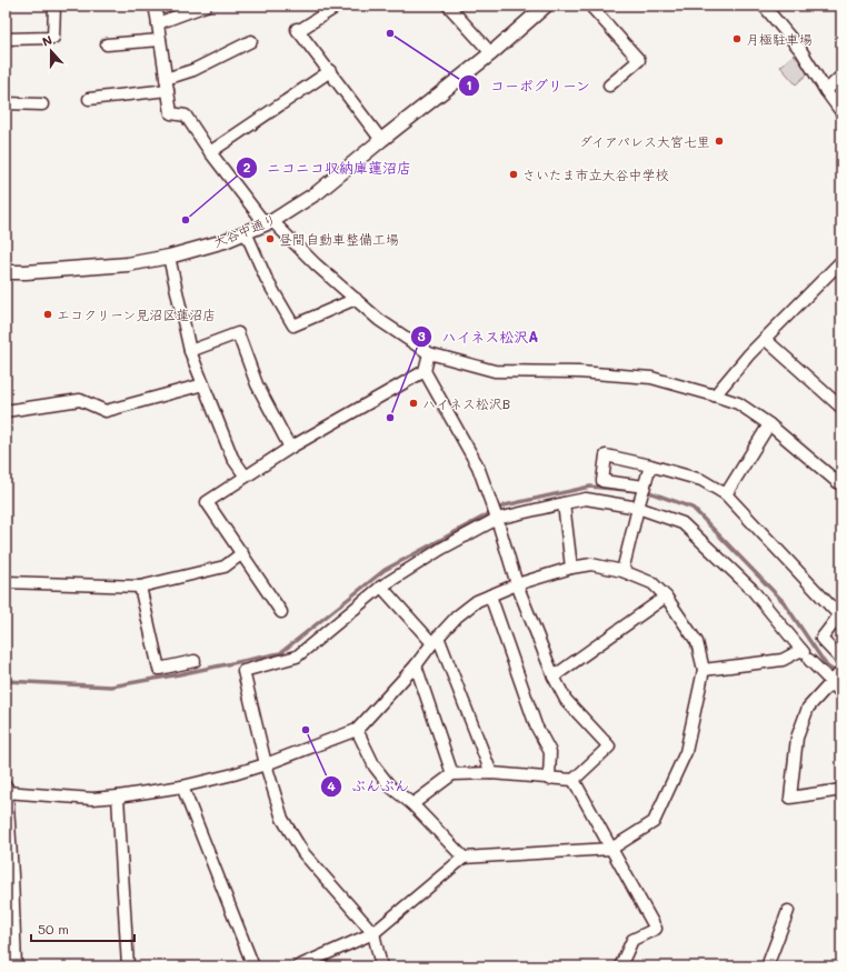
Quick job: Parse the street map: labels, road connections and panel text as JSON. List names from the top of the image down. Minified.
{"streets":{"street":["大谷中通り"]},"places":["コーポグリーン","月極駐車場","ダイアパレス大宮七里","さいたま市立大谷中学校","ニコニコ収納庫蓮沼店","昼間自動車整備工場","エコクリーン見沼区蓮沼店","ハイネス松沢B","ハイネス松沢A","ぶんぶん"],"scale_bar":"50 m","north":"top"}
